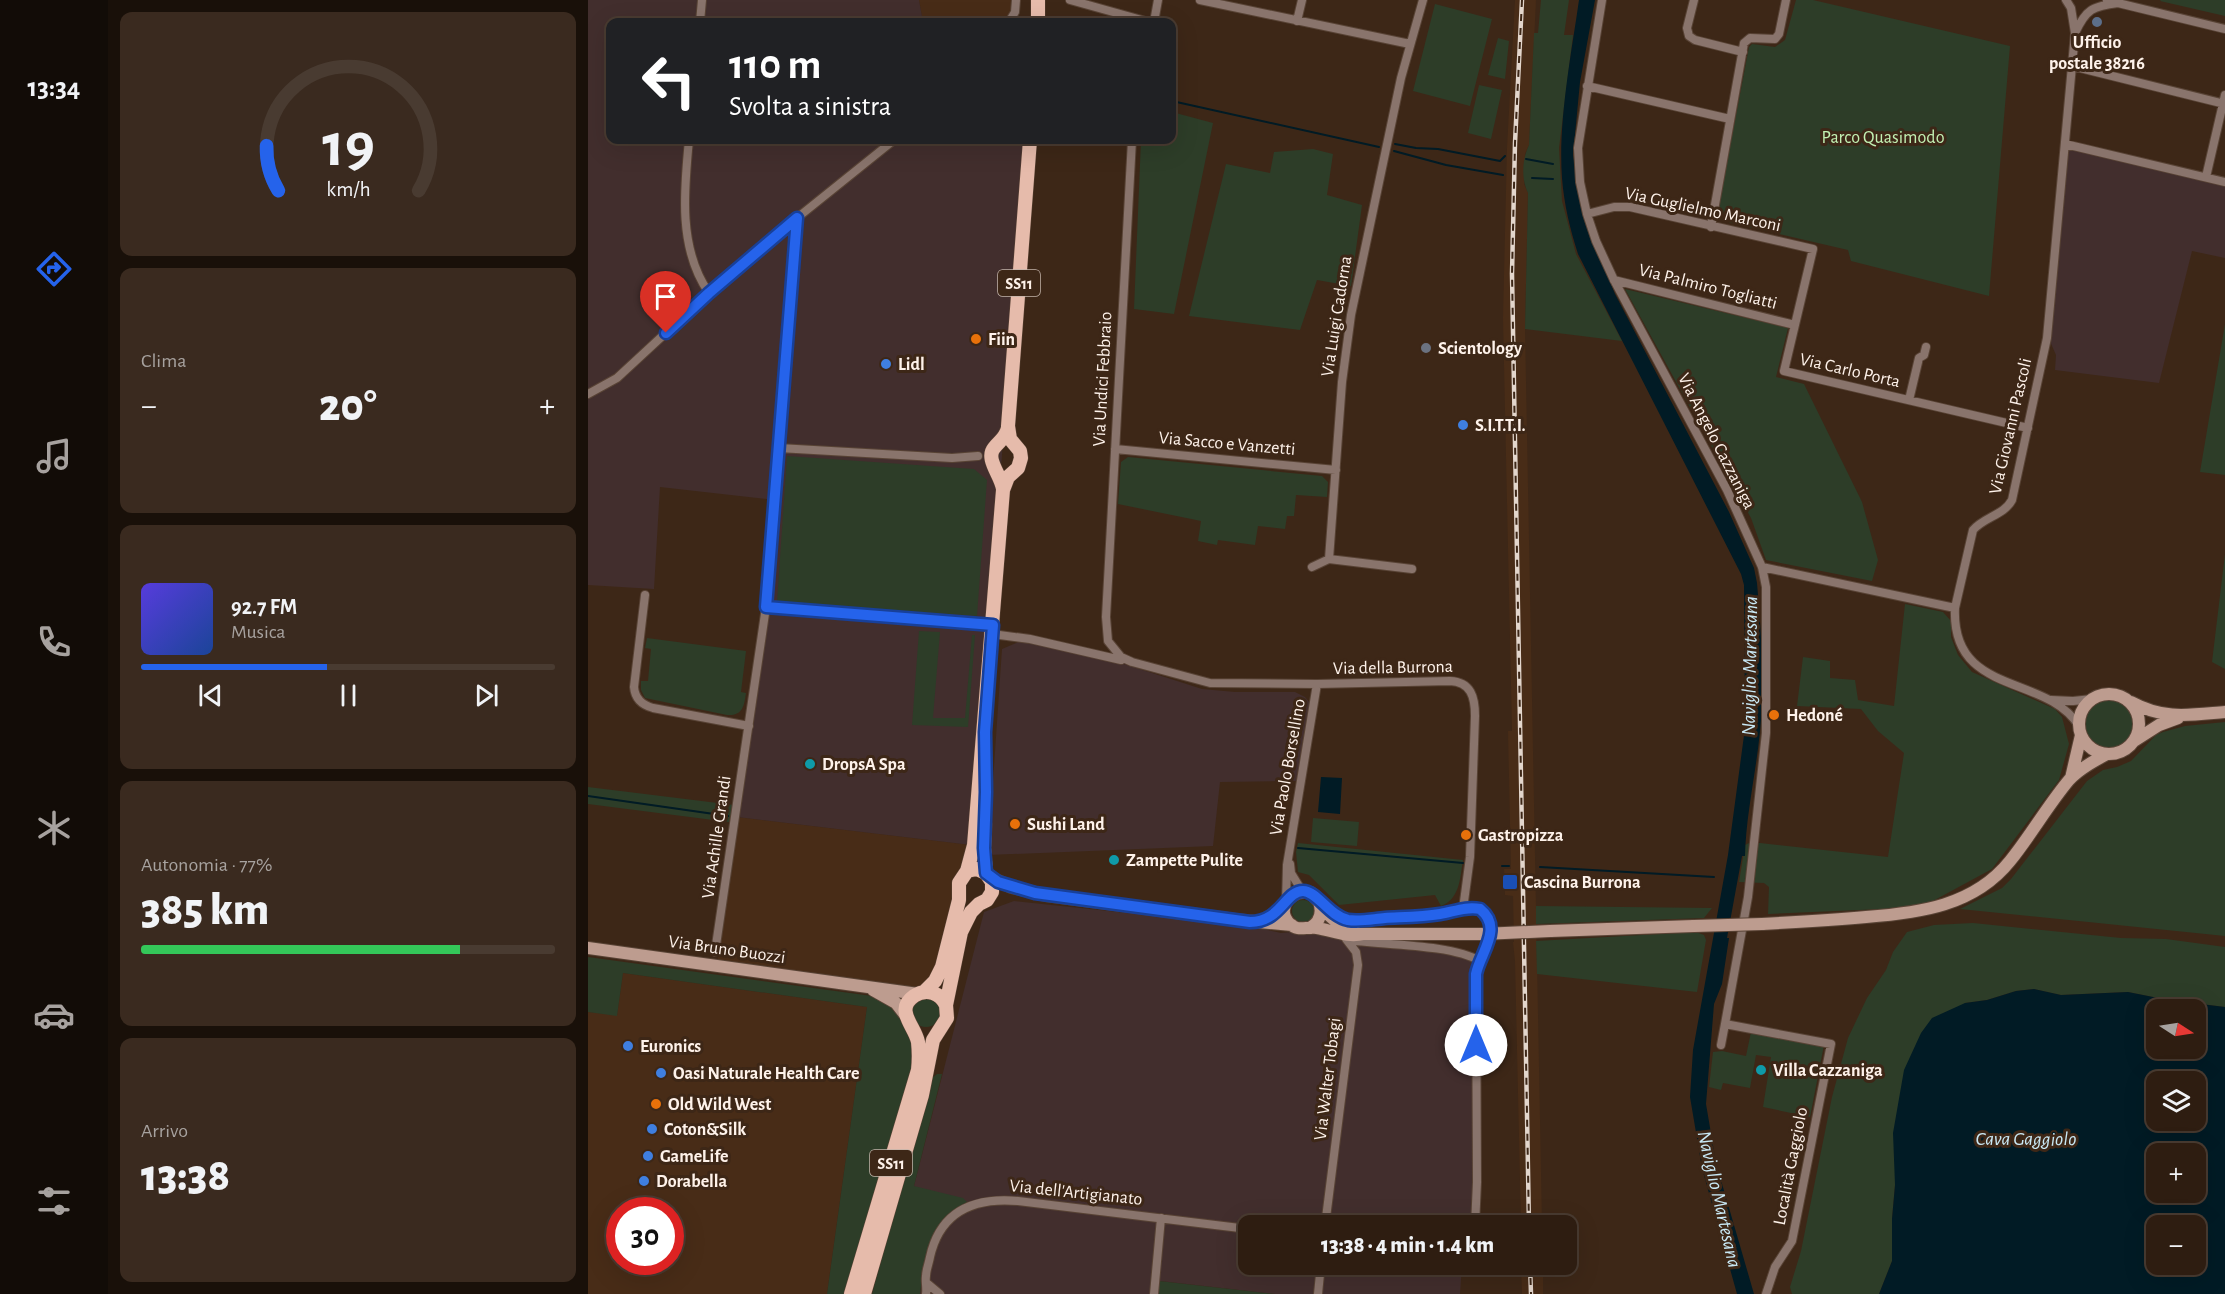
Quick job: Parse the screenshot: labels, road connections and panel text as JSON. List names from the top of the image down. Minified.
{"streets":{"main road":["SS11"],"street":["Via Guglielmo Marconi","Via Palmiro Togliatti","Via Luigi Cadorna","Via Carlo Porta","Via Undici Febbraio","Via Giovanni Pascoli","Via Angelo Cazzaniga","Via Sacco e Vanzetti","Via della Burrona","Via Paolo Borsellino","Via Achille Grandi","Via Bruno Buozzi","Via Walter Tobagi","Località Gaggiolo","Via dell'Artigianato"]},"crossings":[["Via Guglielmo Marconi","Via Palmiro Togliatti"],["Via Guglielmo Marconi","Via Carlo Porta"],["Via Guglielmo Marconi","Via Angelo Cazzaniga"],["SS11","Via della Burrona"],["SS11","Via Bruno Buozzi"],["Via Palmiro Togliatti","Via Carlo Porta"],["Via Palmiro Togliatti","Via Angelo Cazzaniga"],["Via Luigi Cadorna","Via Sacco e Vanzetti"],["Via Carlo Porta","Via Giovanni Pascoli"],["Via Undici Febbraio","Via Sacco e Vanzetti"],["Via Undici Febbraio","Via della Burrona"],["Via Angelo Cazzaniga","Località Gaggiolo"],["Via della Burrona","Via Paolo Borsellino"],["Via della Burrona","Via Achille Grandi"]],"water":["Naviglio Martesana","Cava Gaggiolo"],"parks":["Parco Quasimodo"],"places":{"other":["Ufficio postale 38216","Fiin","Scientology","Lidl","S.I.T.T.I.","Hedoné","DropsA Spa","Sushi Land","Gastropizza","Zampette Pulite","Euronics","Villa Cazzaniga","Oasi Naturale Health Care","Old Wild West","Coton&Silk","GameLife","Dorabella"],"transit":["Cascina Burrona"]},"north":"right","page":{"tabs":"13:34","turn":["110 m","Svolta a sinistra"],"tile":["Clima",["Autonomia · 77%","385 km"],["Arrivo","13:38"]],"heat":["−","20°","+"],"song":["92.7 FM","Musica"],"map_buttons":["+","−"],"limit":"30","trip":"13:38 · 4 min · 1.4 km","gauge":["19","km/h"]}}
